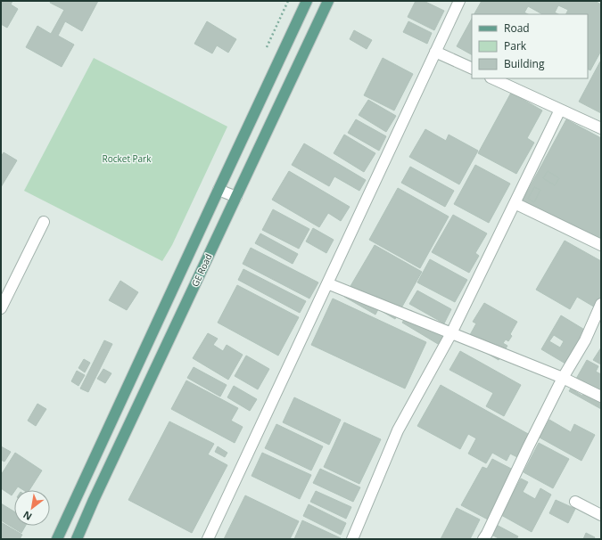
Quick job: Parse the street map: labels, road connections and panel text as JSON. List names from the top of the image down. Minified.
{"streets":{"main road":["GE Road"]},"parks":["Rocket Park"],"legend":["Road","Park","Building"],"north":"bottom left"}
